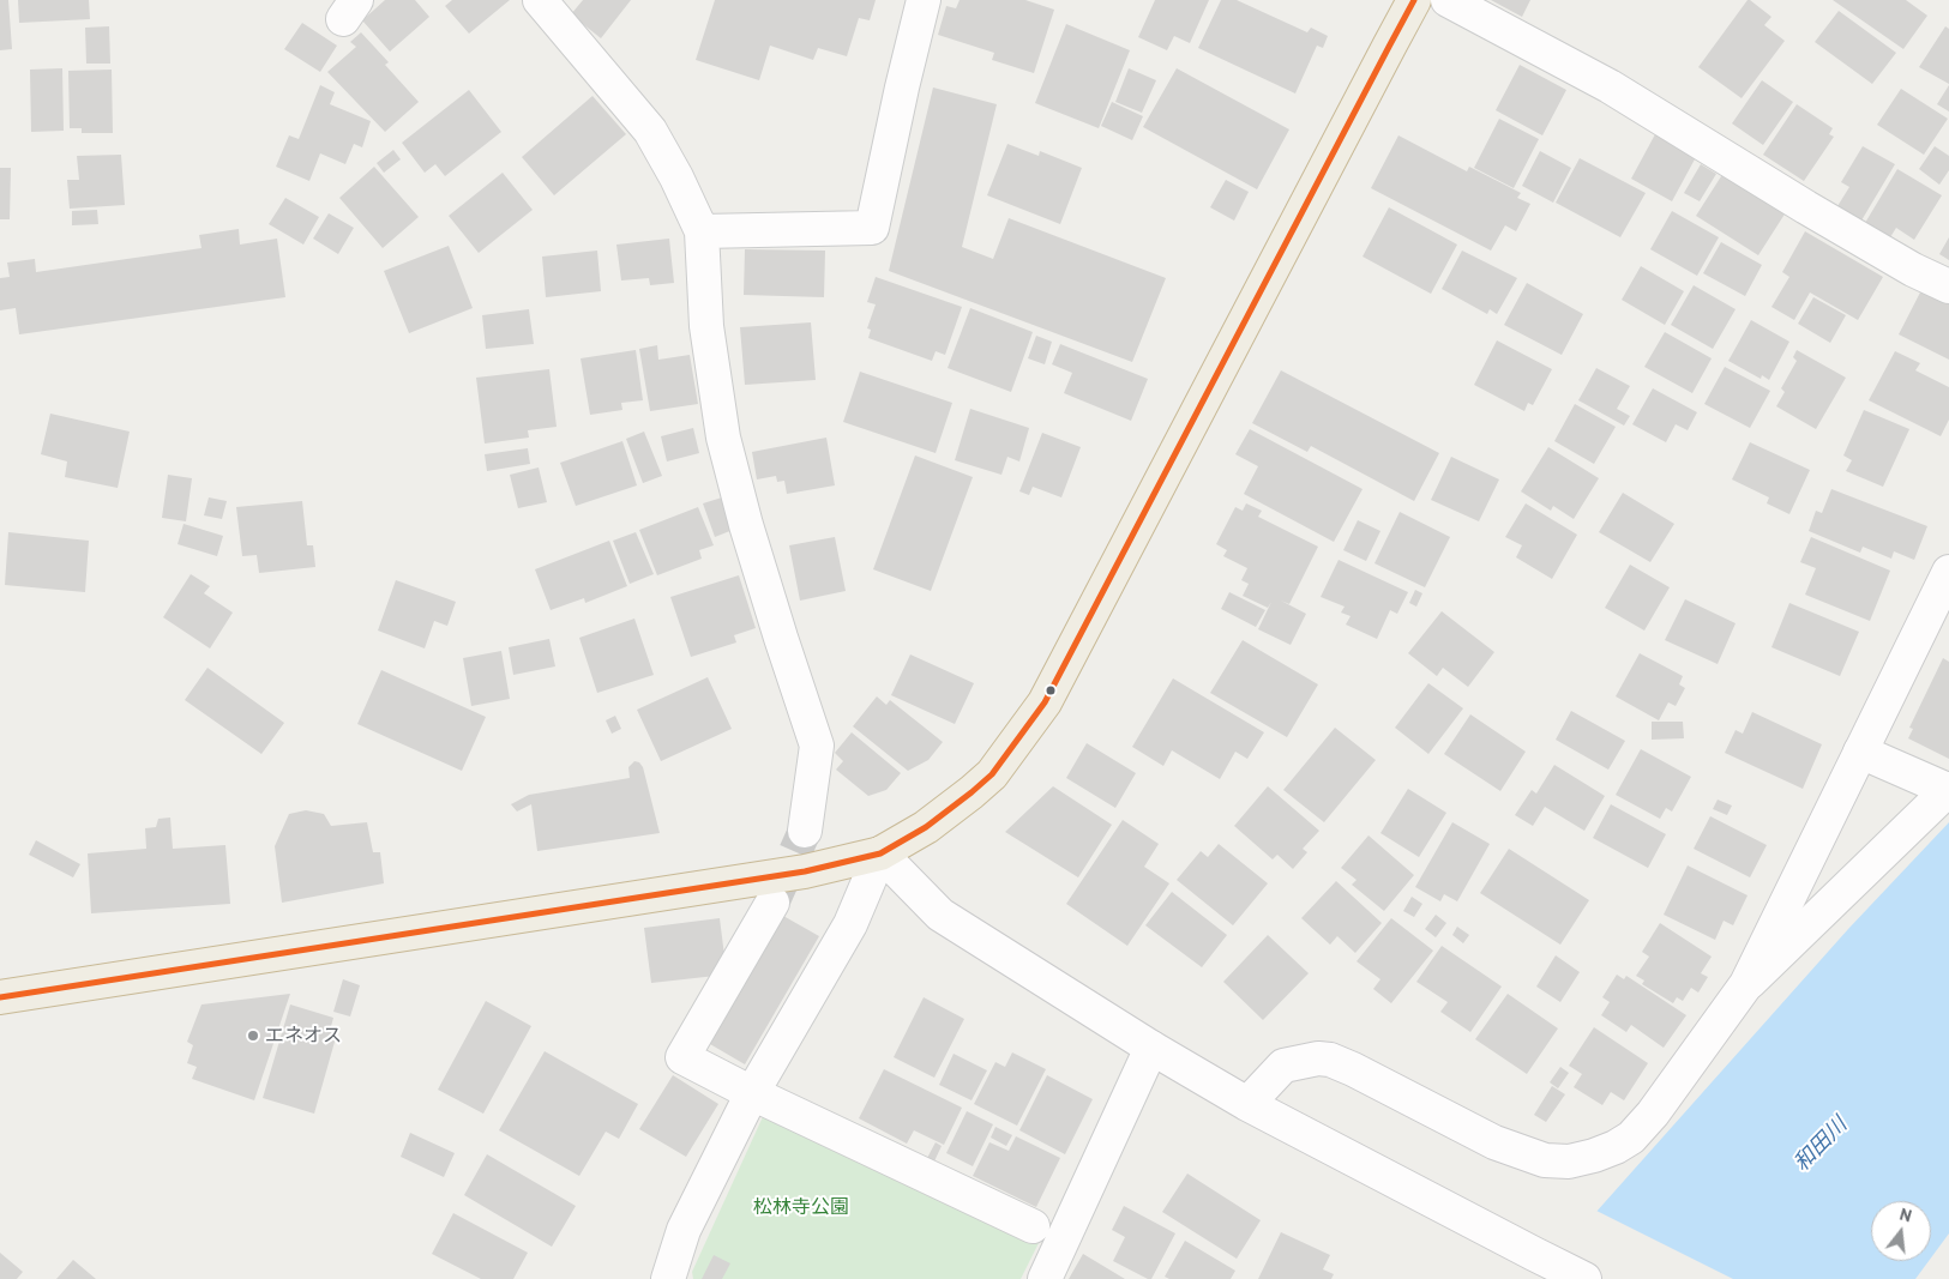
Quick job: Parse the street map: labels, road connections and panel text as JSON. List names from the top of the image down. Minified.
{"water":["和田川"],"parks":["松林寺公園"],"places":["エネオス"],"north":"top"}
